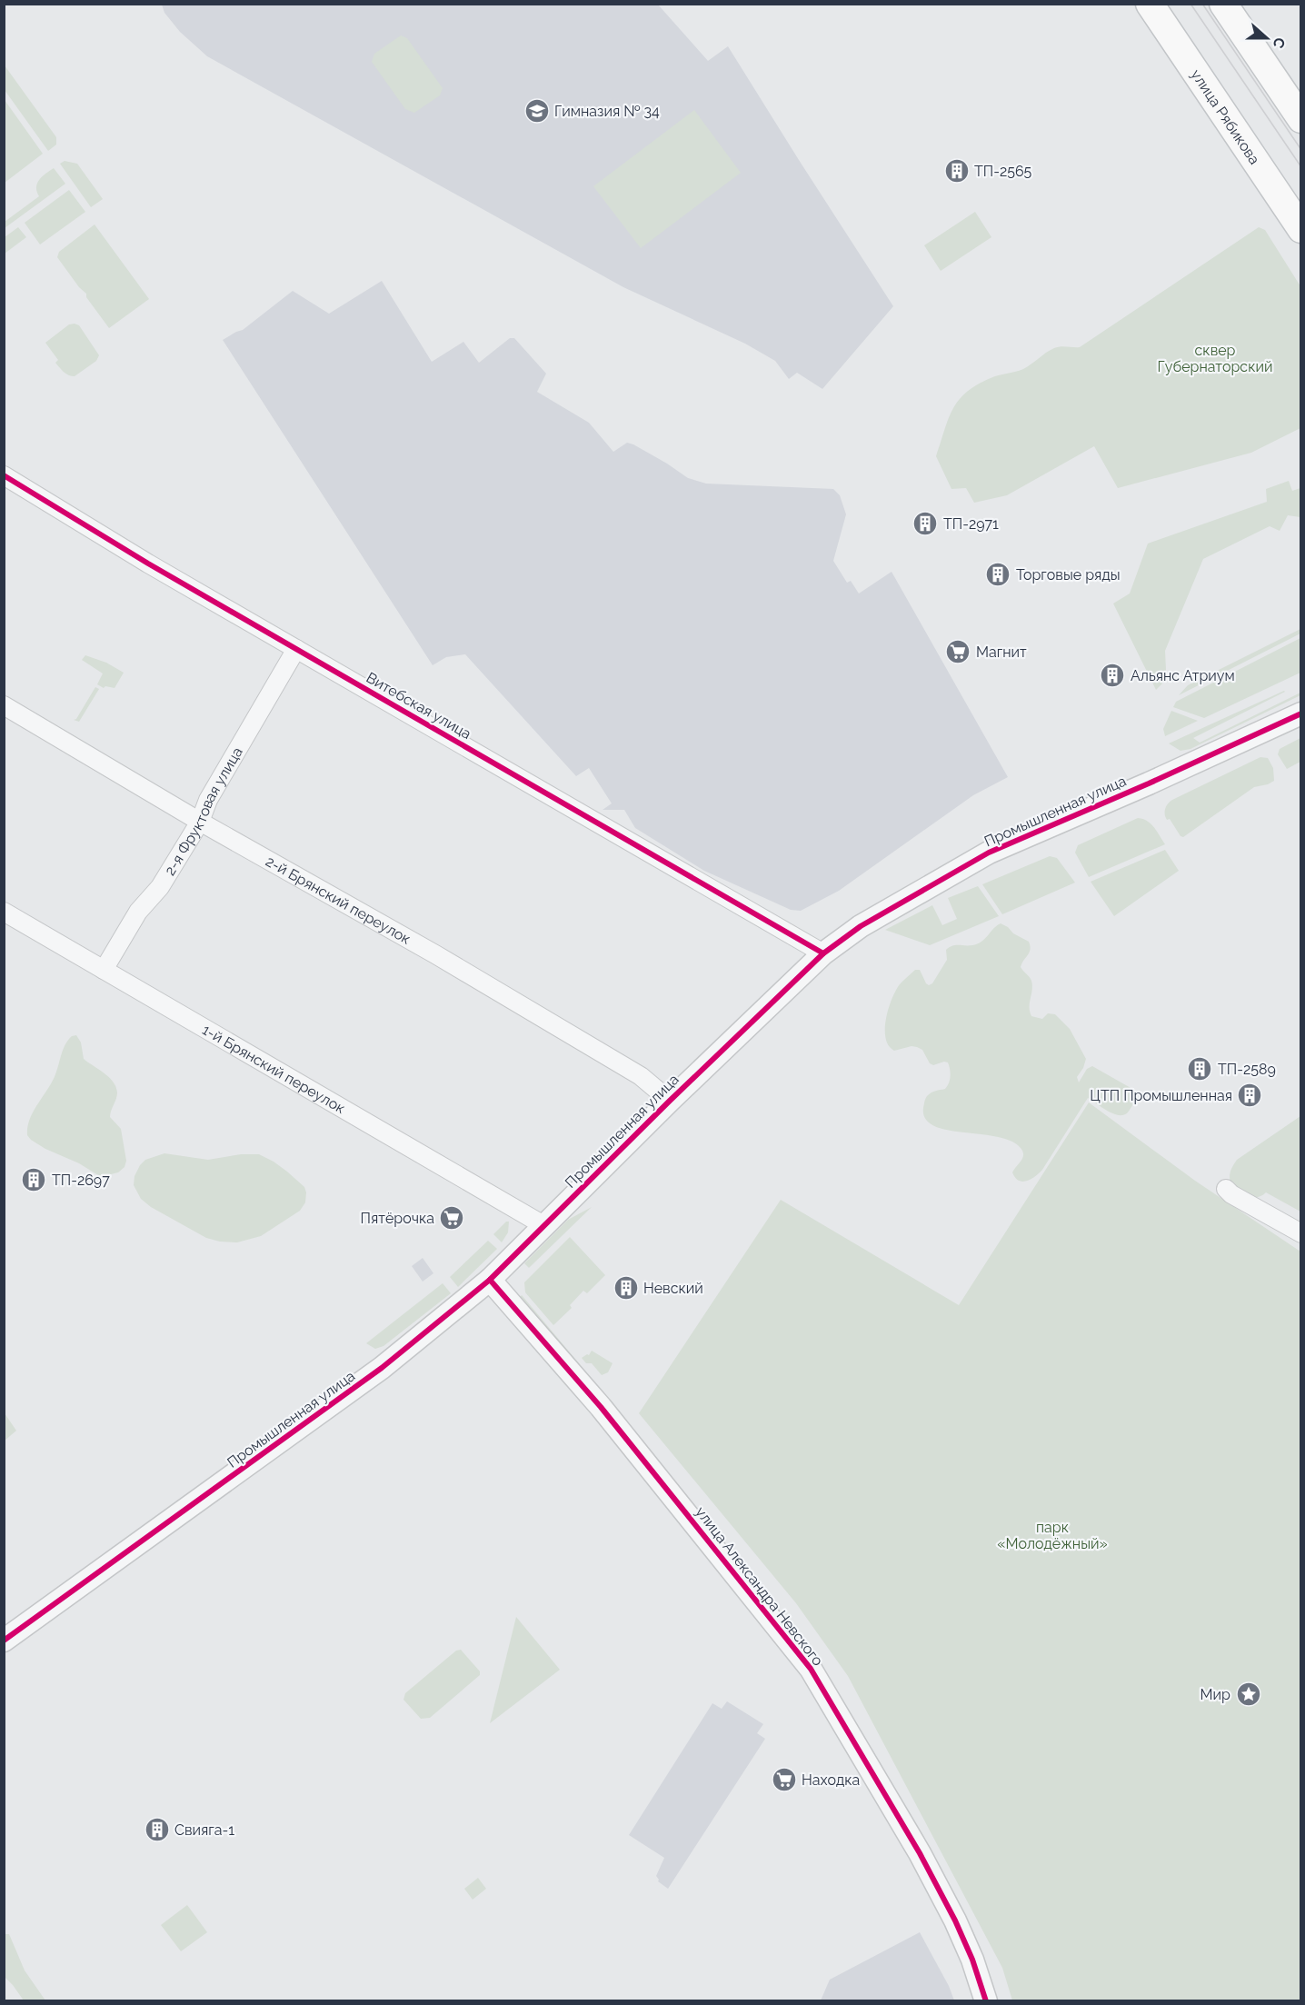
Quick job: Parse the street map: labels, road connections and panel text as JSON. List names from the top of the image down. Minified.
{"streets":{"main road":["улица Рябикова"],"street":["Витебская улица","Промышленная улица","2-я Фруктовая улица","2-й Брянский переулок","1-й Брянский переулок","улица Александра Невского"]},"crossings":[["Витебская улица","Промышленная улица"],["Витебская улица","2-я Фруктовая улица"],["Промышленная улица","2-й Брянский переулок"],["Промышленная улица","1-й Брянский переулок"],["Промышленная улица","улица Александра Невского"],["2-я Фруктовая улица","2-й Брянский переулок"],["2-я Фруктовая улица","1-й Брянский переулок"]],"parks":["сквер Губернаторский","парк «Молодёжный»"],"places":{"school or university":["Гимназия № 34"],"building":["ТП-2565","ТП-2971","Торговые ряды","Альянс Атриум","ТП-2589","ЦТП Промышленная","ТП-2697","Невский","Свияга-1"],"supermarket":["Магнит","Пятёрочка","Находка"],"place":["Мир"]},"north":"right"}
